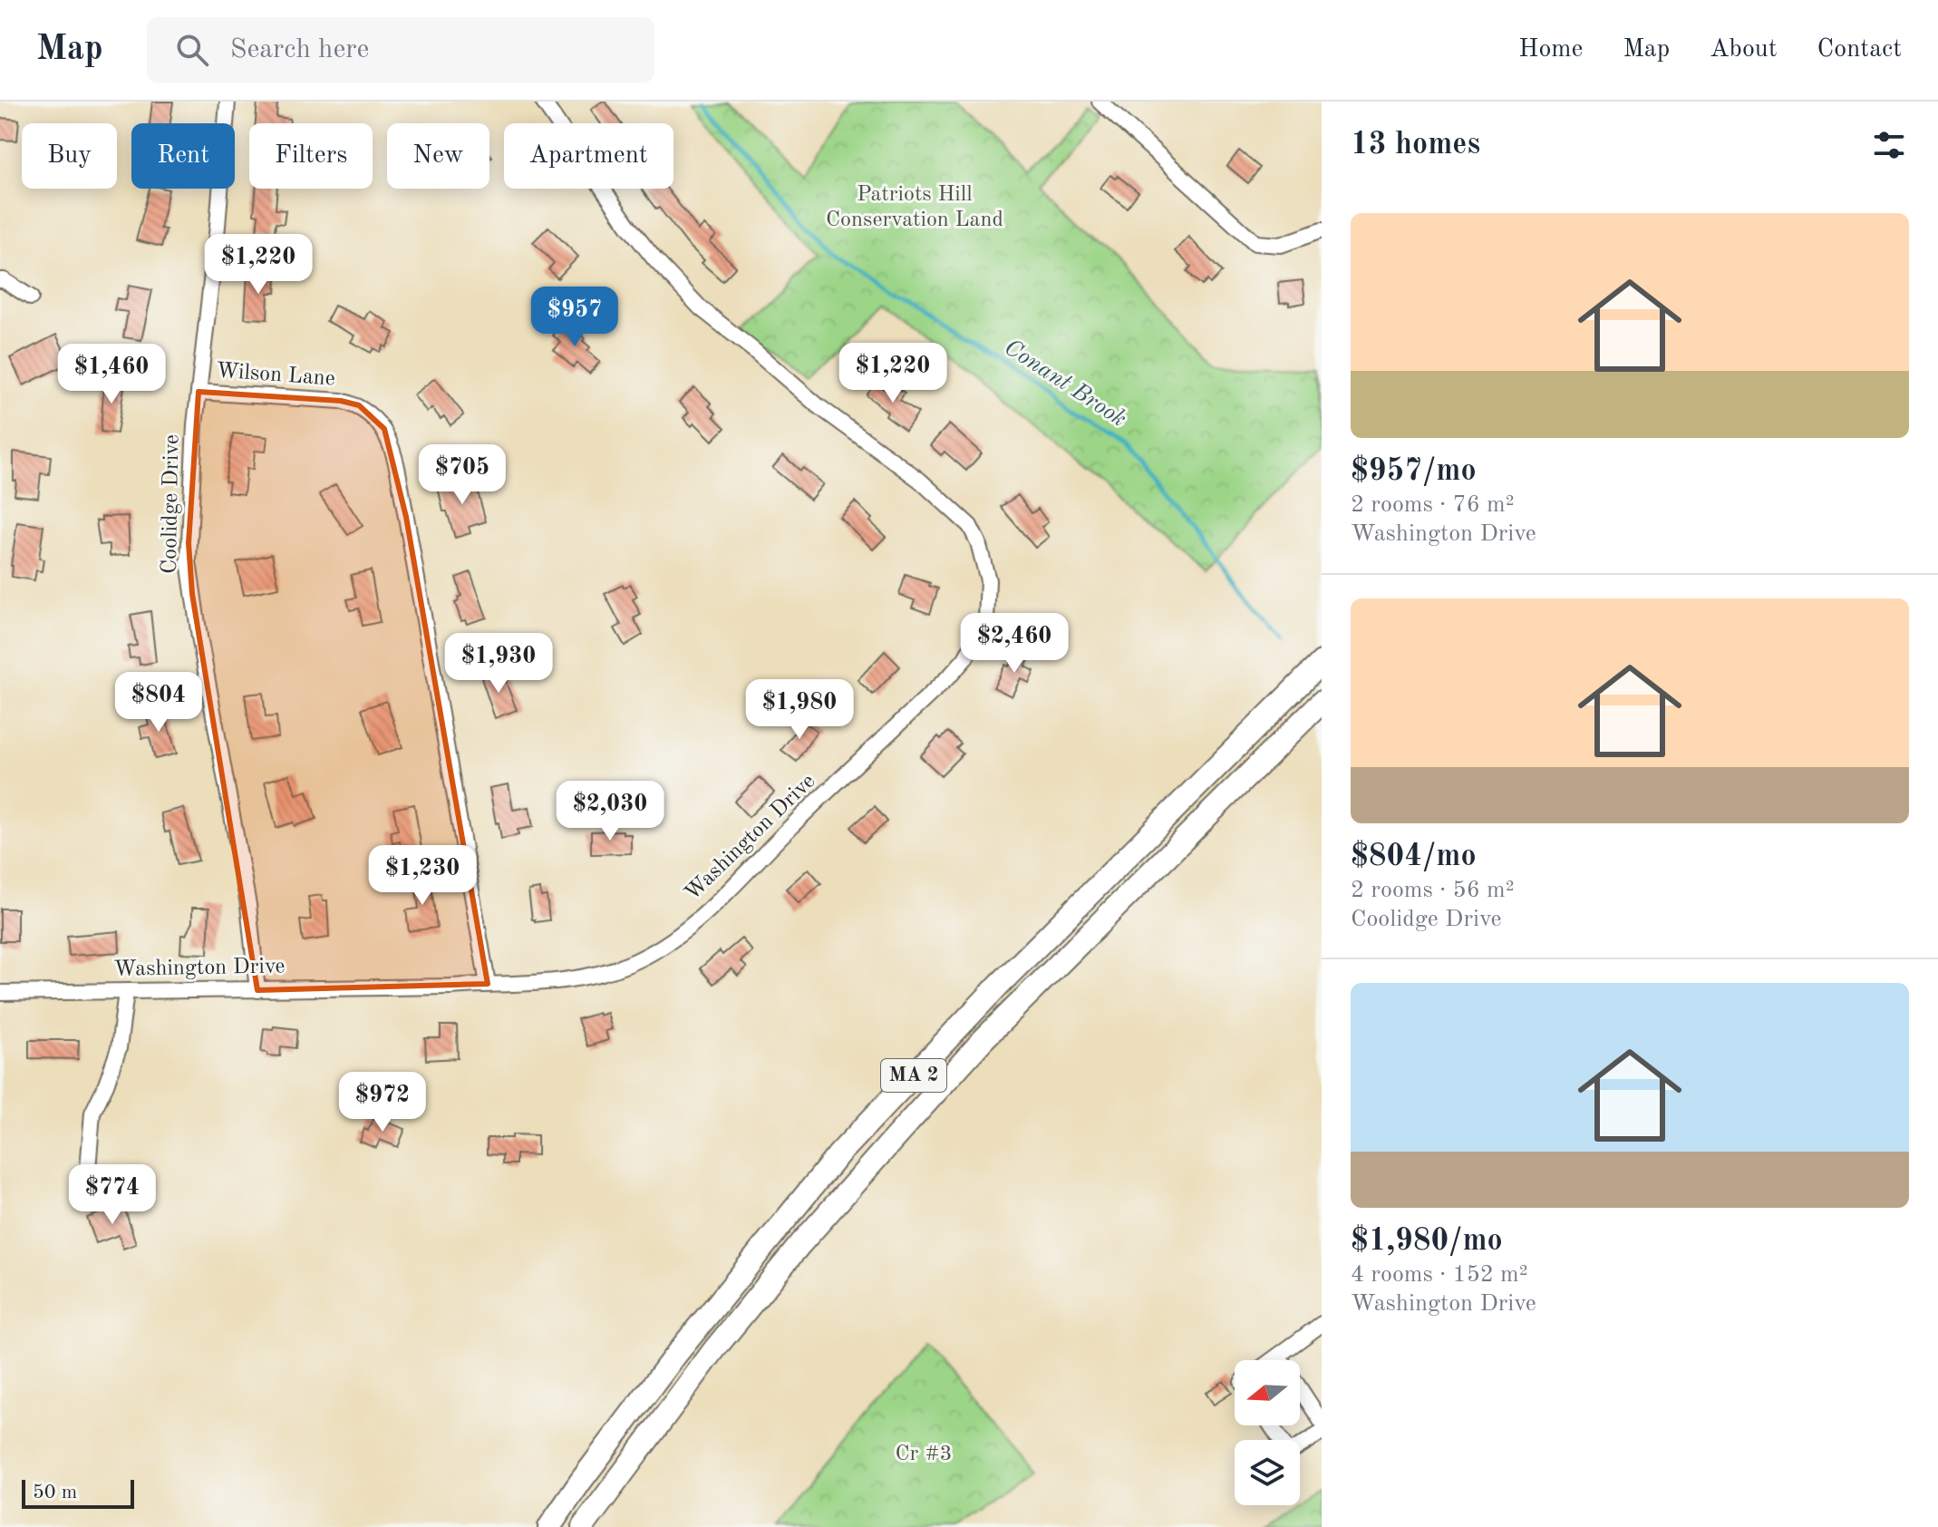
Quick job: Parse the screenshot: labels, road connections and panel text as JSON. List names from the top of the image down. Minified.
{"streets":{"highway":["MA 2"],"street":["Wilson Lane","Coolidge Drive","Washington Drive"]},"crossings":[["Wilson Lane","Coolidge Drive"],["Wilson Lane","Washington Drive"],["Coolidge Drive","Washington Drive"]],"water":["Conant Brook"],"parks":["Patriots Hill Conservation Land","Cr #3"],"scale_bar":"50 m","north":"left","page":{"header":"Map","search":"Search here","nav":["Home","Map","About","Contact"],"heading":"13 homes","chip":["Buy","Rent","Filters","New","Apartment"],"list":[{"name":"$957/mo","note":"2 rooms · 76 m² · Washington Drive"},{"name":"$804/mo","note":"2 rooms · 56 m² · Coolidge Drive"},{"name":"$1,980/mo","note":"4 rooms · 152 m² · Washington Drive"}],"price":["$1,220","$957","$1,220","$1,460","$705","$2,460","$1,930","$804","$1,980","$2,030","$1,230","$972","$774"],"scale":"50 m"}}
